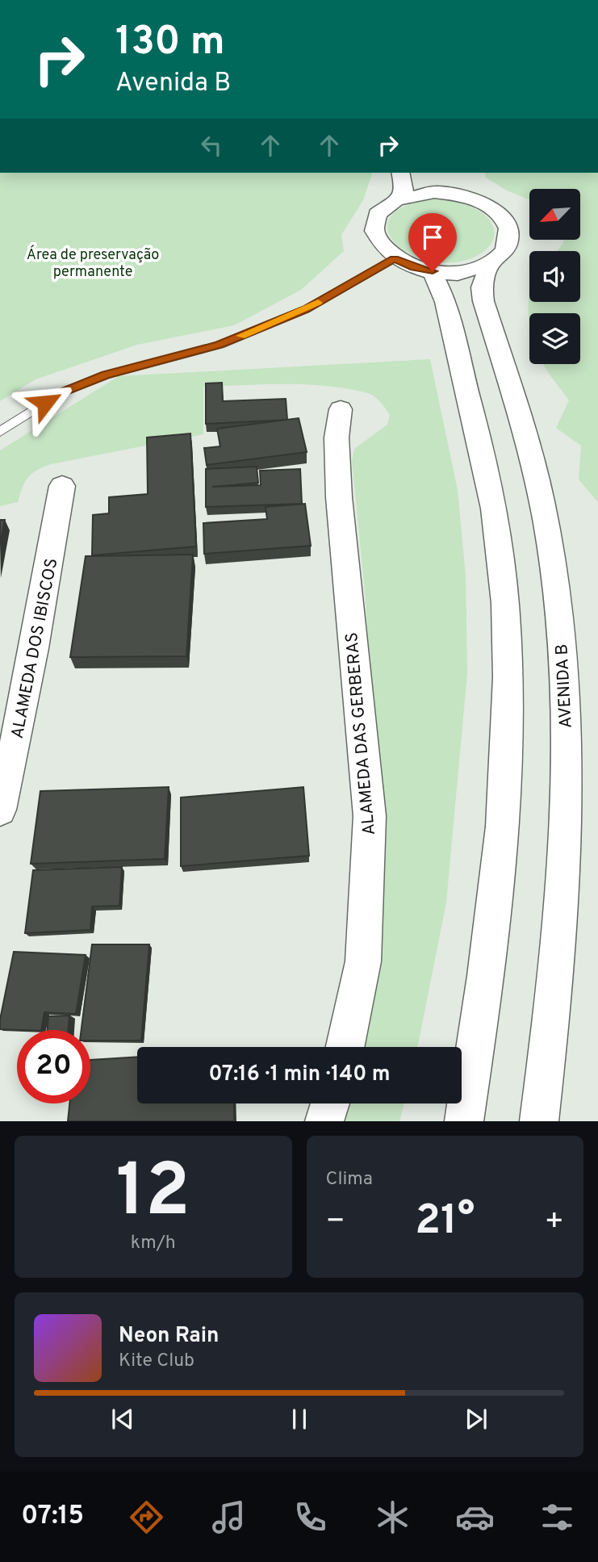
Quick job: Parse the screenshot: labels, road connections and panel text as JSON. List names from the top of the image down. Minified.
{"streets":{"street":["ALAMEDA DOS IBISCOS","AVENIDA B","ALAMEDA DAS GERBERAS"]},"parks":["Área de preservação permanente"],"north":"bottom left","page":{"turn":["130 m","Avenida B"],"limit":"20","trip":"07:16 · 1 min · 140 m","tile":[["12","km/h"],"Clima"],"heat":["−","21°","+"],"song":["Neon Rain","Kite Club"],"tabs":"07:15"}}
